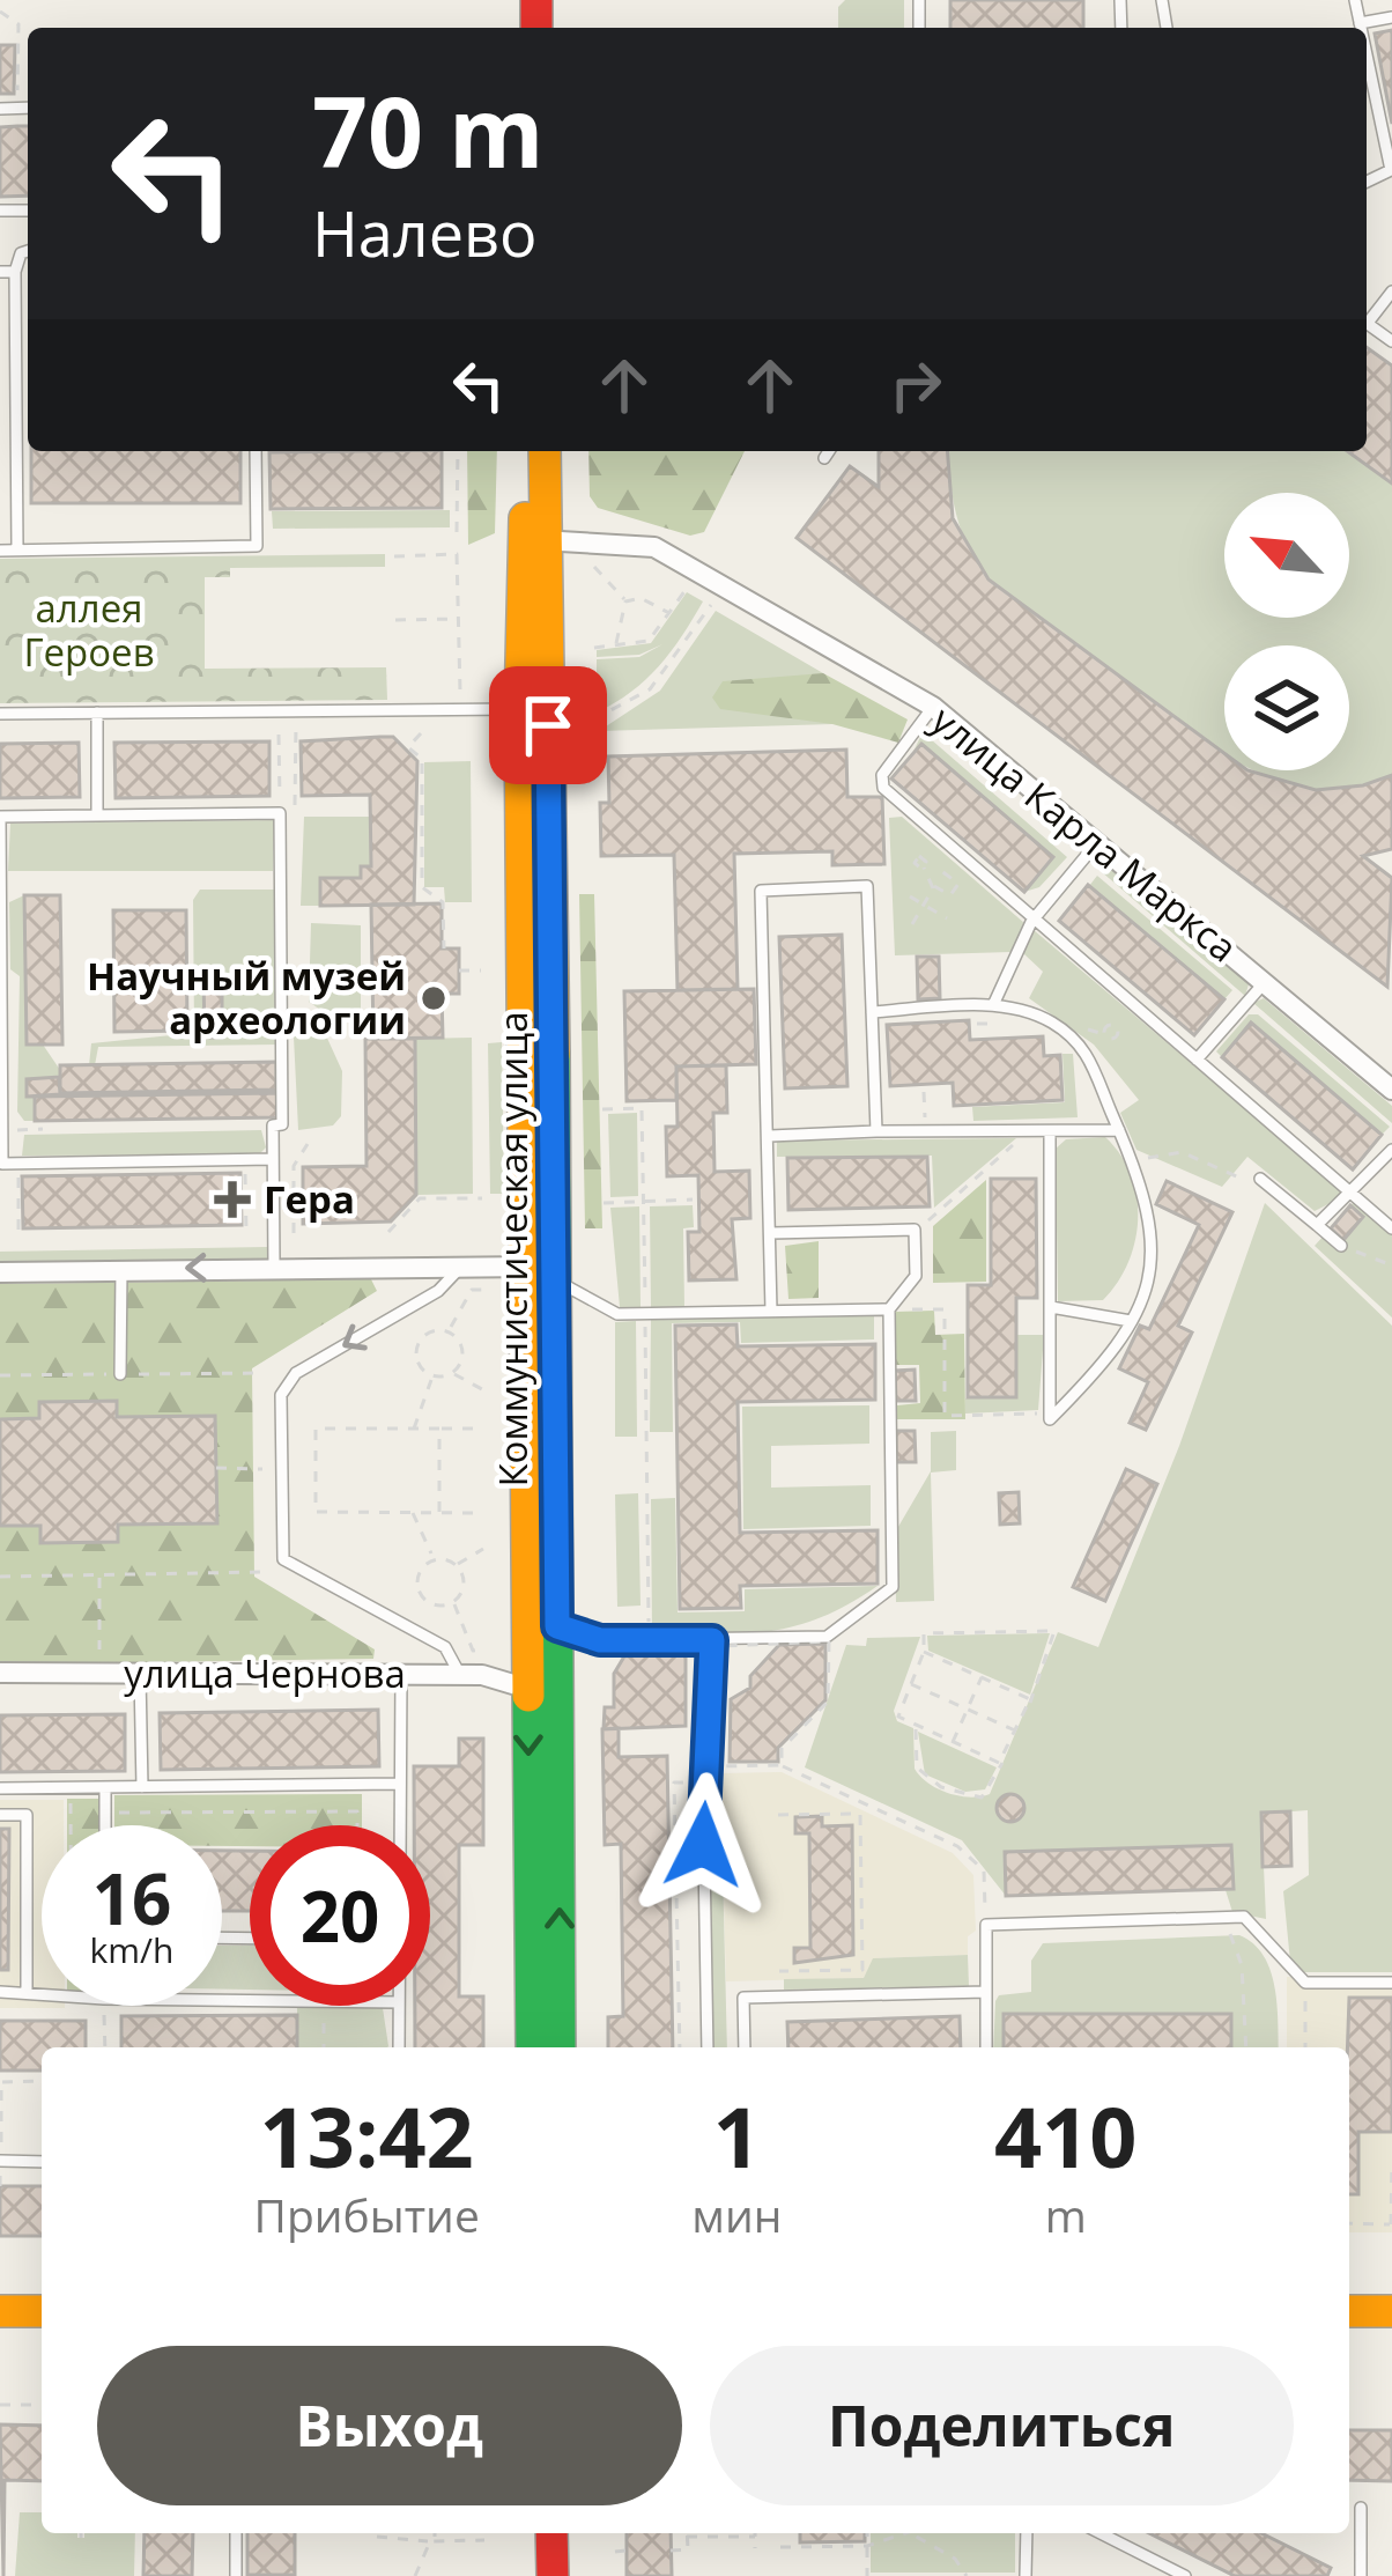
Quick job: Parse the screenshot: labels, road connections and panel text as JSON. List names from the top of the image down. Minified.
{"streets":{"main road":["Коммунистическая улица"],"street":["улица Карла Маркса","улица Чернова"]},"crossings":[["улица Карла Маркса","Коммунистическая улица"],["Коммунистическая улица","улица Чернова"]],"parks":["аллея Героев"],"places":{"other":["Научный музей археологии"],"health":["Гера"]},"north":"top left","page":{"turn":["70 m","Налево"],"speed":"16 km/h","limit":"20","eta":["13:42","Прибытие","1","мин","410","m"],"buttons":["Выход","Поделиться"]}}
